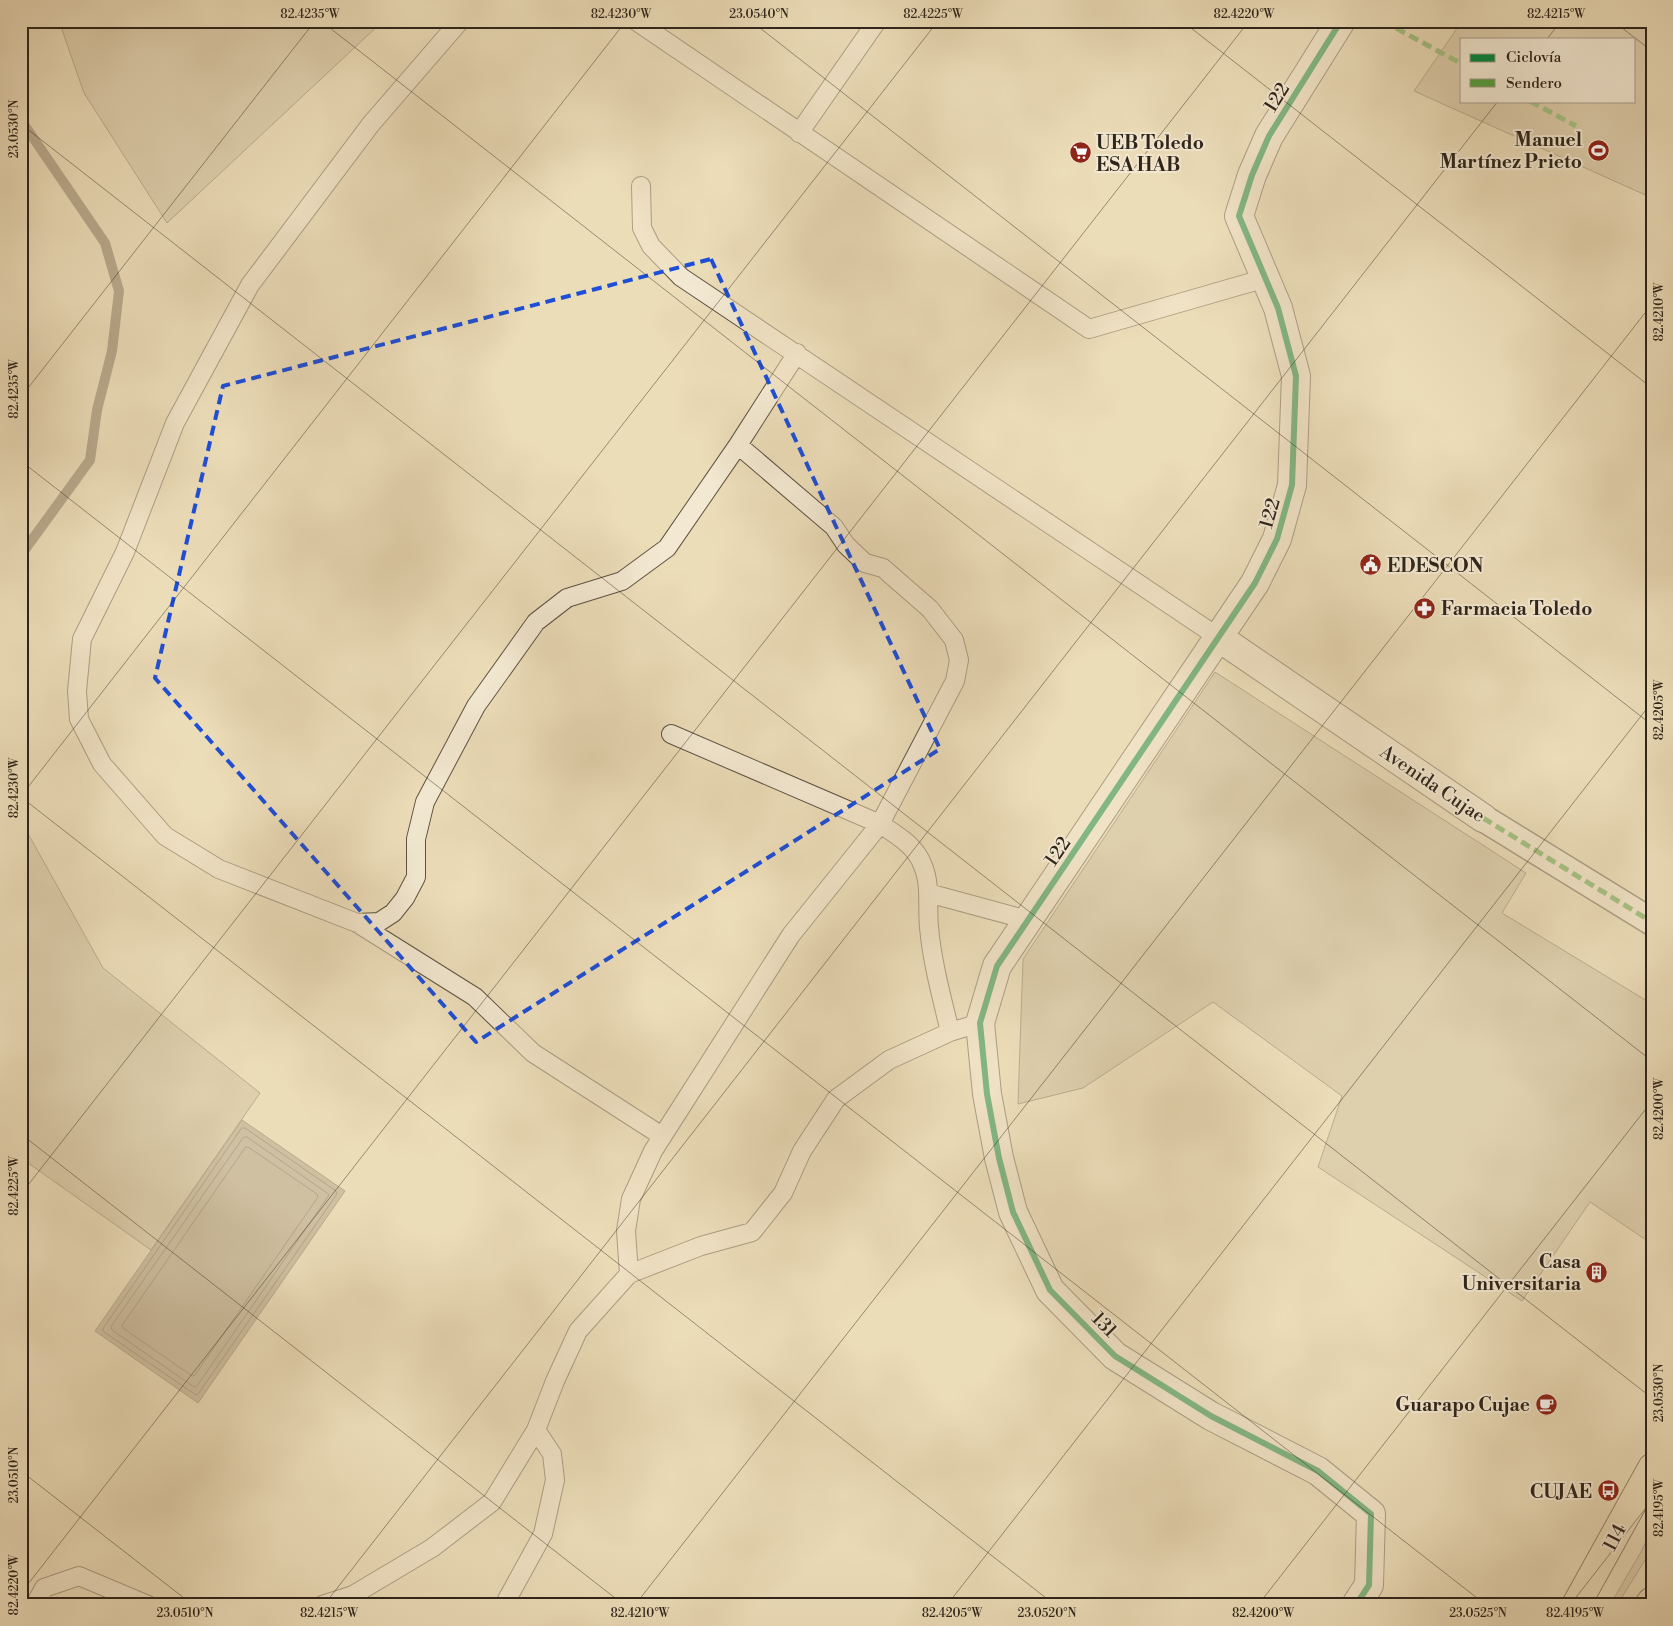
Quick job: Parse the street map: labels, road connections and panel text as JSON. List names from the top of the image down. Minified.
{"streets":{"highway":["114"],"street":["122","Avenida Cujae","131"]},"crossings":[["122","Avenida Cujae"],["122","131"]],"places":{"sports":["Manuel Martínez Prieto"],"supermarket":["UEB Toledo ESA HAB"],"public building":["EDESCON"],"pharmacy":["Farmacia Toledo"],"building":["Casa Universitaria"],"cafe":["Guarapo Cujae"],"bus stop":["CUJAE"]},"legend":["Ciclovía","Sendero"],"coordinates":["82.4235°W","82.4230°W","23.0540°N","82.4225°W","82.4220°W","82.4215°W","23.0530°N","82.4210°W","82.4205°W","82.4200°W","23.0510°N","82.4195°W","23.0520°N","23.0525°N"]}
